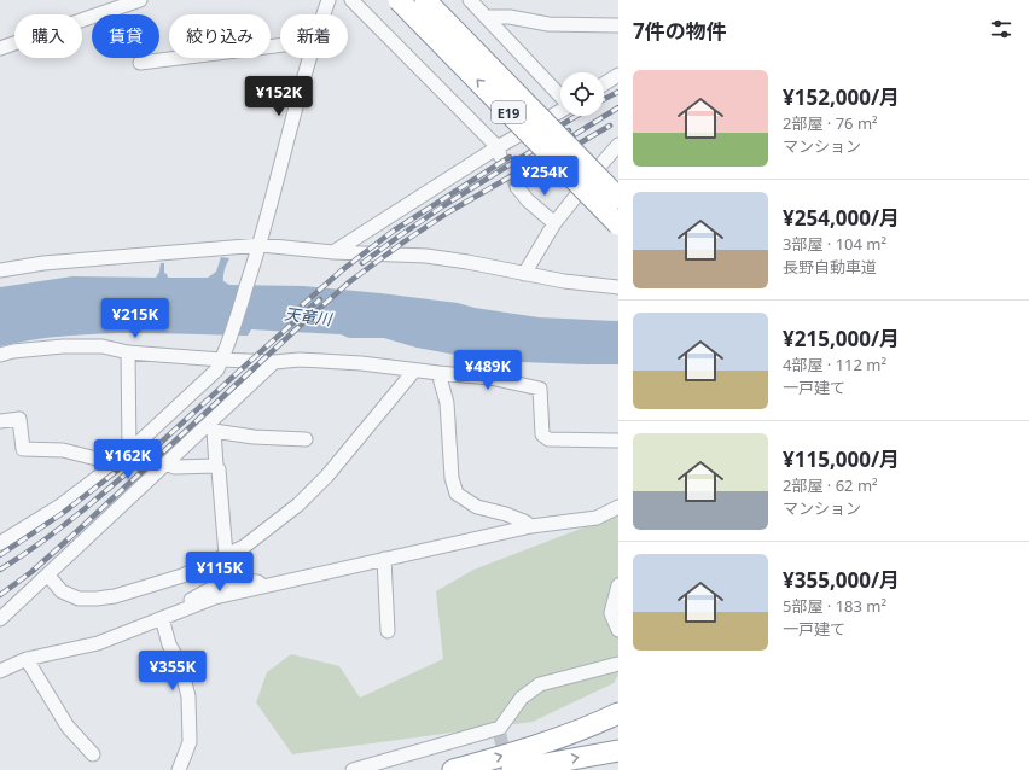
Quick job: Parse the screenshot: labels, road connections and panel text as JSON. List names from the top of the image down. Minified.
{"streets":{"highway":["E19"]},"water":["天竜川"],"page":{"heading":"7件の物件","chip":["購入","賃貸","絞り込み","新着"],"list":[{"name":"¥152,000/月","note":"2部屋 · 76 m² · マンション"},{"name":"¥254,000/月","note":"3部屋 · 104 m² · 長野自動車道"},{"name":"¥215,000/月","note":"4部屋 · 112 m² · 一戸建て"},{"name":"¥115,000/月","note":"2部屋 · 62 m² · マンション"},{"name":"¥355,000/月","note":"5部屋 · 183 m² · 一戸建て"}],"price":["¥152K","¥254K","¥215K","¥489K","¥162K","¥115K","¥355K"]}}
